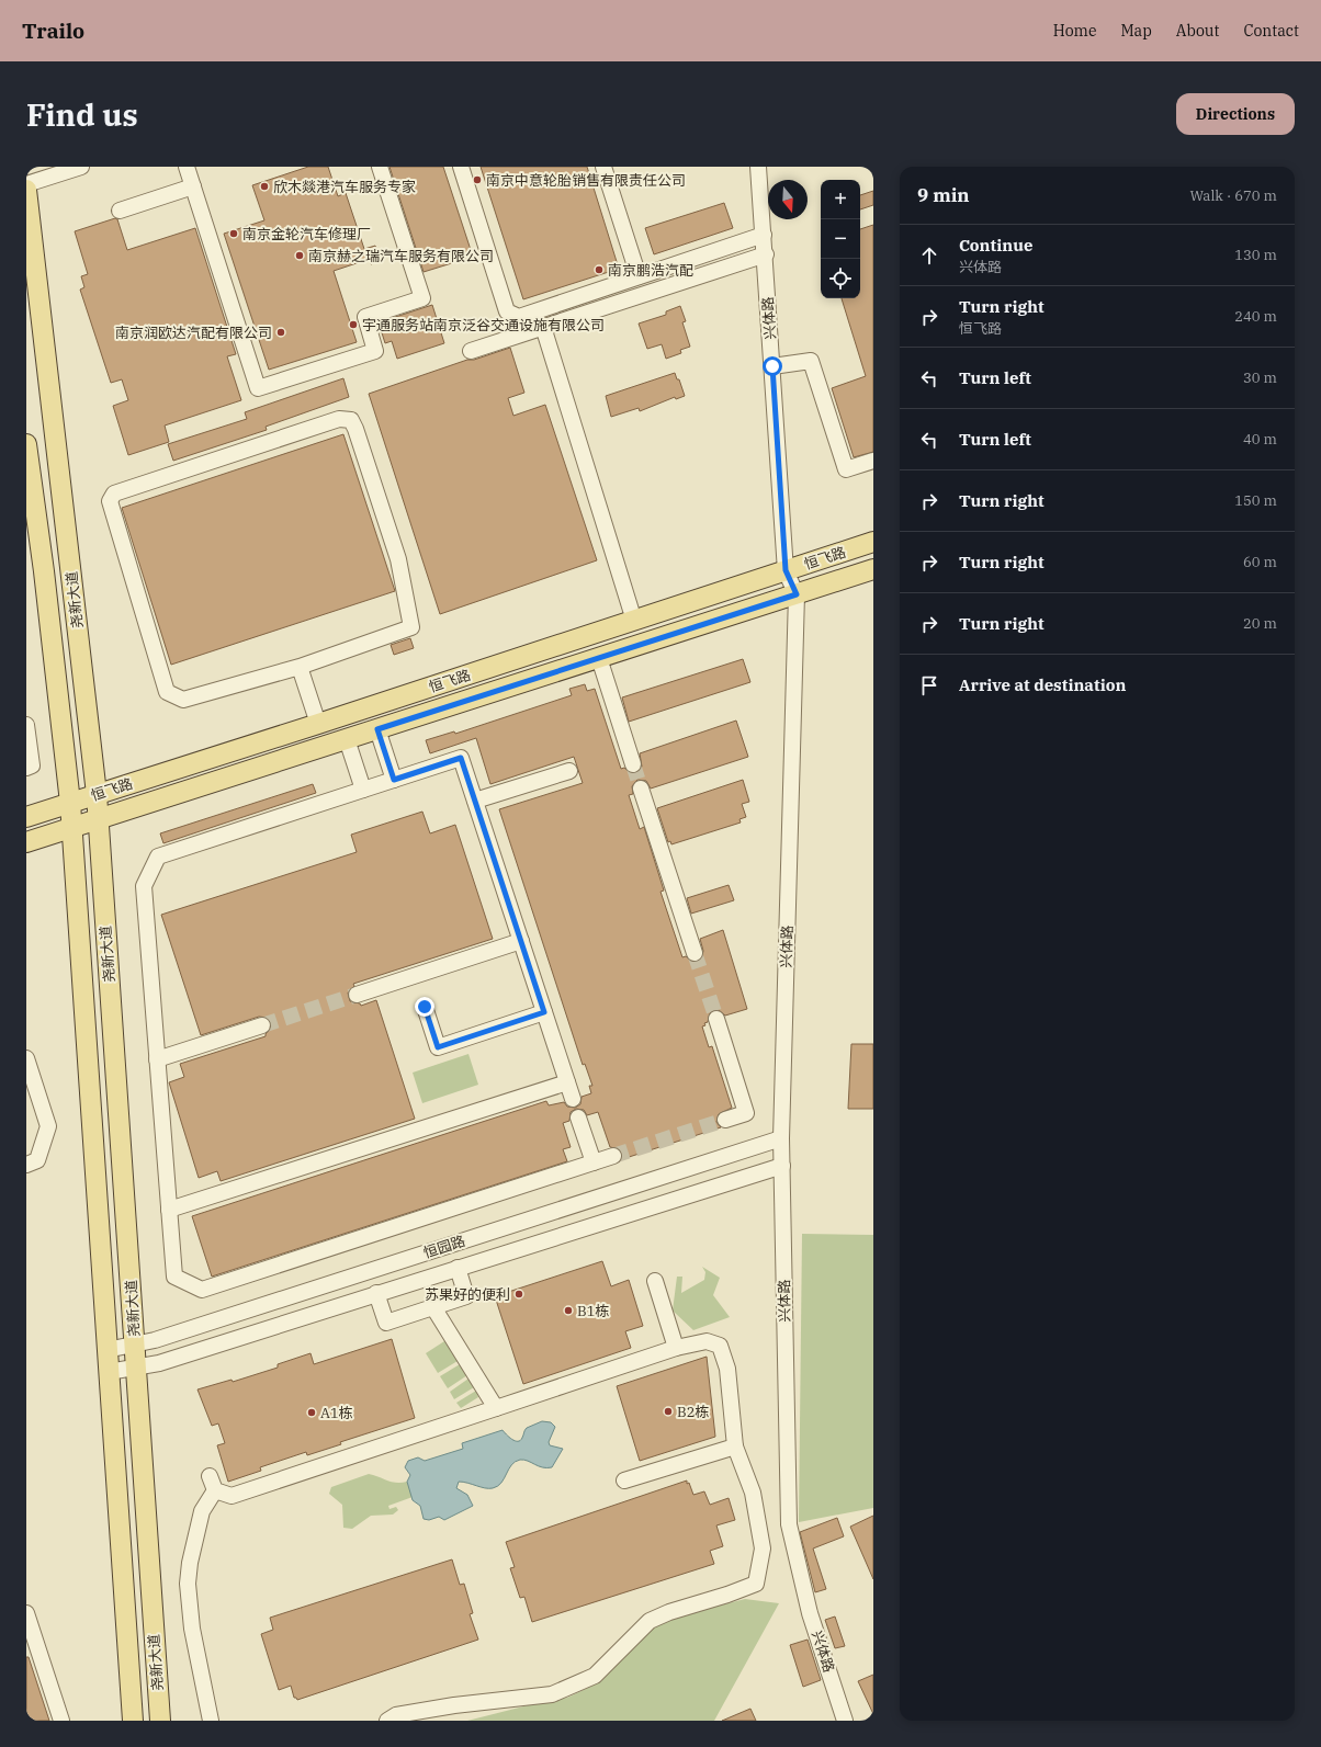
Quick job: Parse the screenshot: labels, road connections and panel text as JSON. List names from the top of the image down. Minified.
{"streets":{"main road":["恒飞路","尧新大道"],"street":["兴体路","恒园路"]},"crossings":[["兴体路","恒飞路"],["兴体路","恒园路"],["恒飞路","尧新大道"],["尧新大道","恒园路"]],"places":["南京中意轮胎销售有限责任公司","欣木燚港汽车服务专家","南京金轮汽车修理厂","南京赫之瑞汽车服务有限公司","南京鹏浩汽配","宇通服务站南京泛谷交通设施有限公司","南京润欧达汽配有限公司","苏果好的便利","B1栋","B2栋","A1栋"],"north":"bottom","page":{"header":"Trailo","nav":["Home","Map","About","Contact"],"buttons":"Directions","title":"Find us","heading":["9 min","Walk · 670 m"],"map_buttons":["+","−"],"list":[["Continue","兴体路","130 m"],["Turn right","恒飞路","240 m"],["Turn left","30 m"],["Turn left","40 m"],["Turn right","150 m"],["Turn right","60 m"],["Turn right","20 m"],"Arrive at destination"]}}
